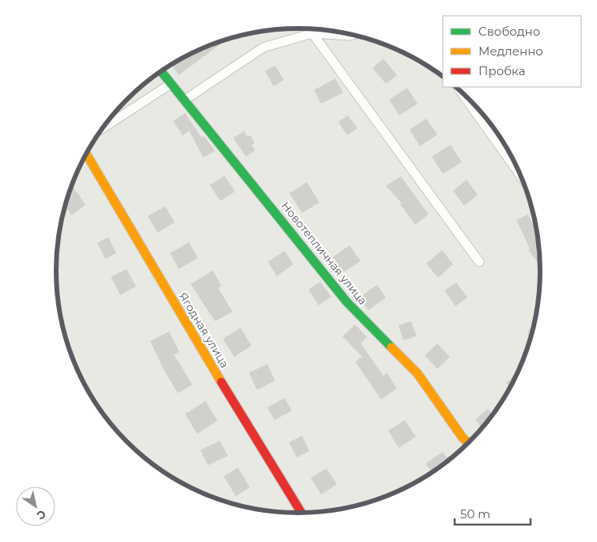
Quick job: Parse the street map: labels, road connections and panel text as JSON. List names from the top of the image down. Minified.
{"streets":{"street":["Новотепличная улица","Ягодная улица"]},"legend":["Свободно","Медленно","Пробка"],"scale_bar":"50 m","north":"bottom right"}
